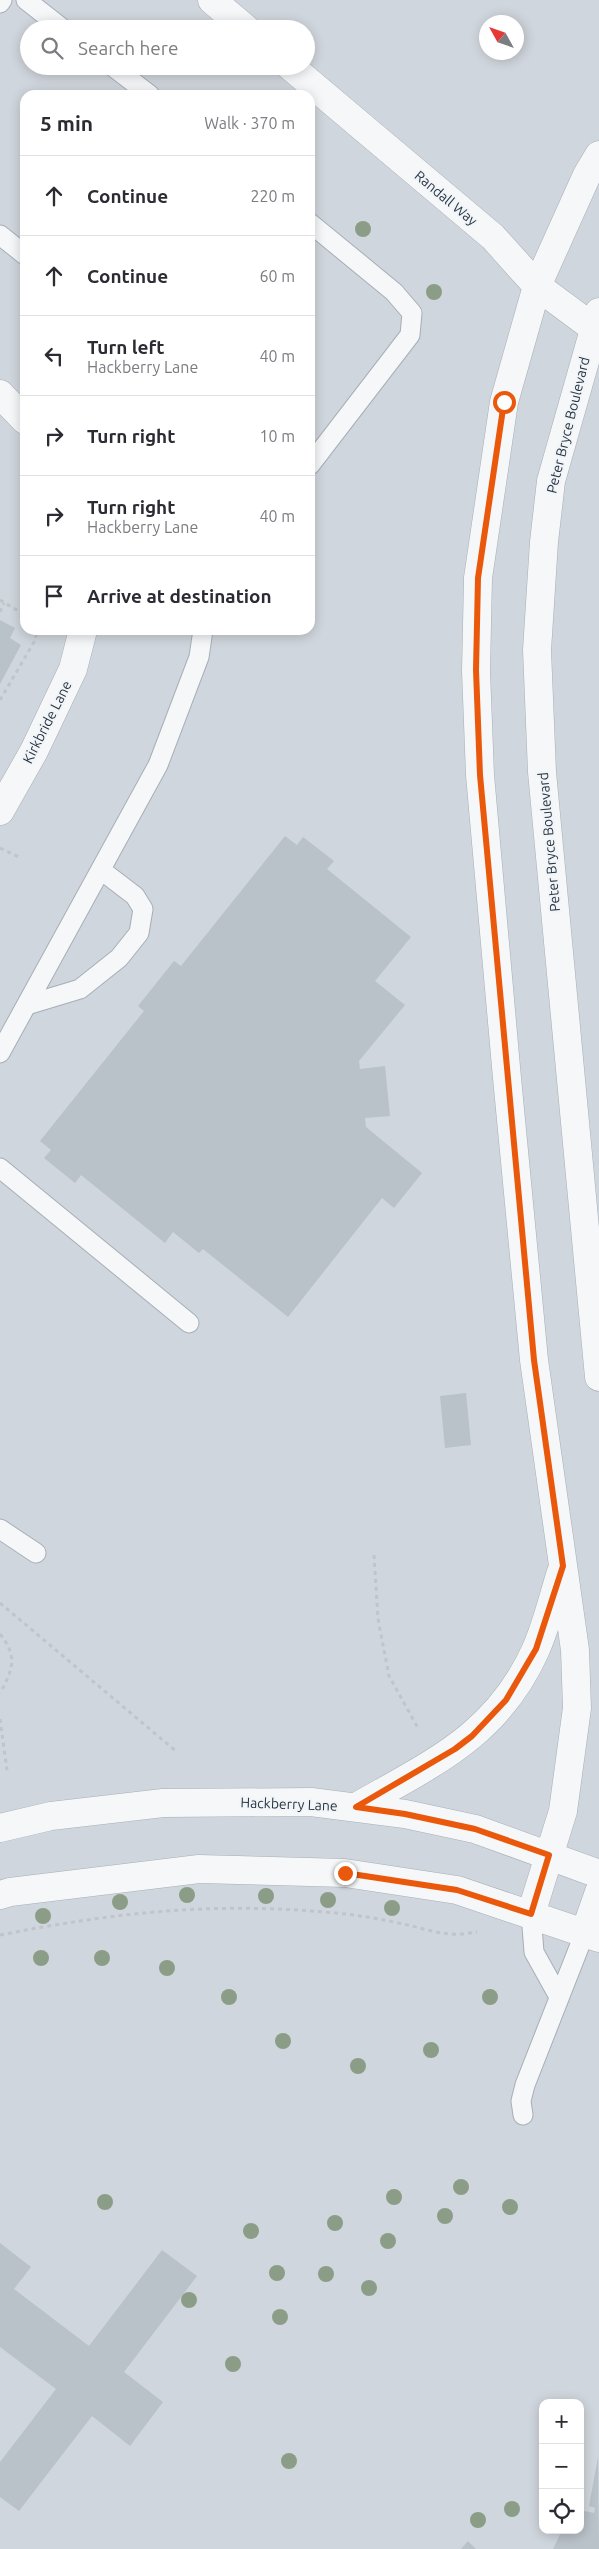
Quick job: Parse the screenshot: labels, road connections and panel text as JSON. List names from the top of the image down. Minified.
{"streets":{"street":["Randall Way","Peter Bryce Boulevard","Kirkbride Lane","Hackberry Lane"]},"crossings":[["Randall Way","Peter Bryce Boulevard"]],"north":"top left","page":{"search":"Search here","heading":["5 min","Walk · 370 m"],"list":[["Continue","220 m"],["Continue","60 m"],["Turn left","Hackberry Lane","40 m"],["Turn right","10 m"],["Turn right","Hackberry Lane","40 m"],"Arrive at destination"],"map_buttons":["+","−"]}}
